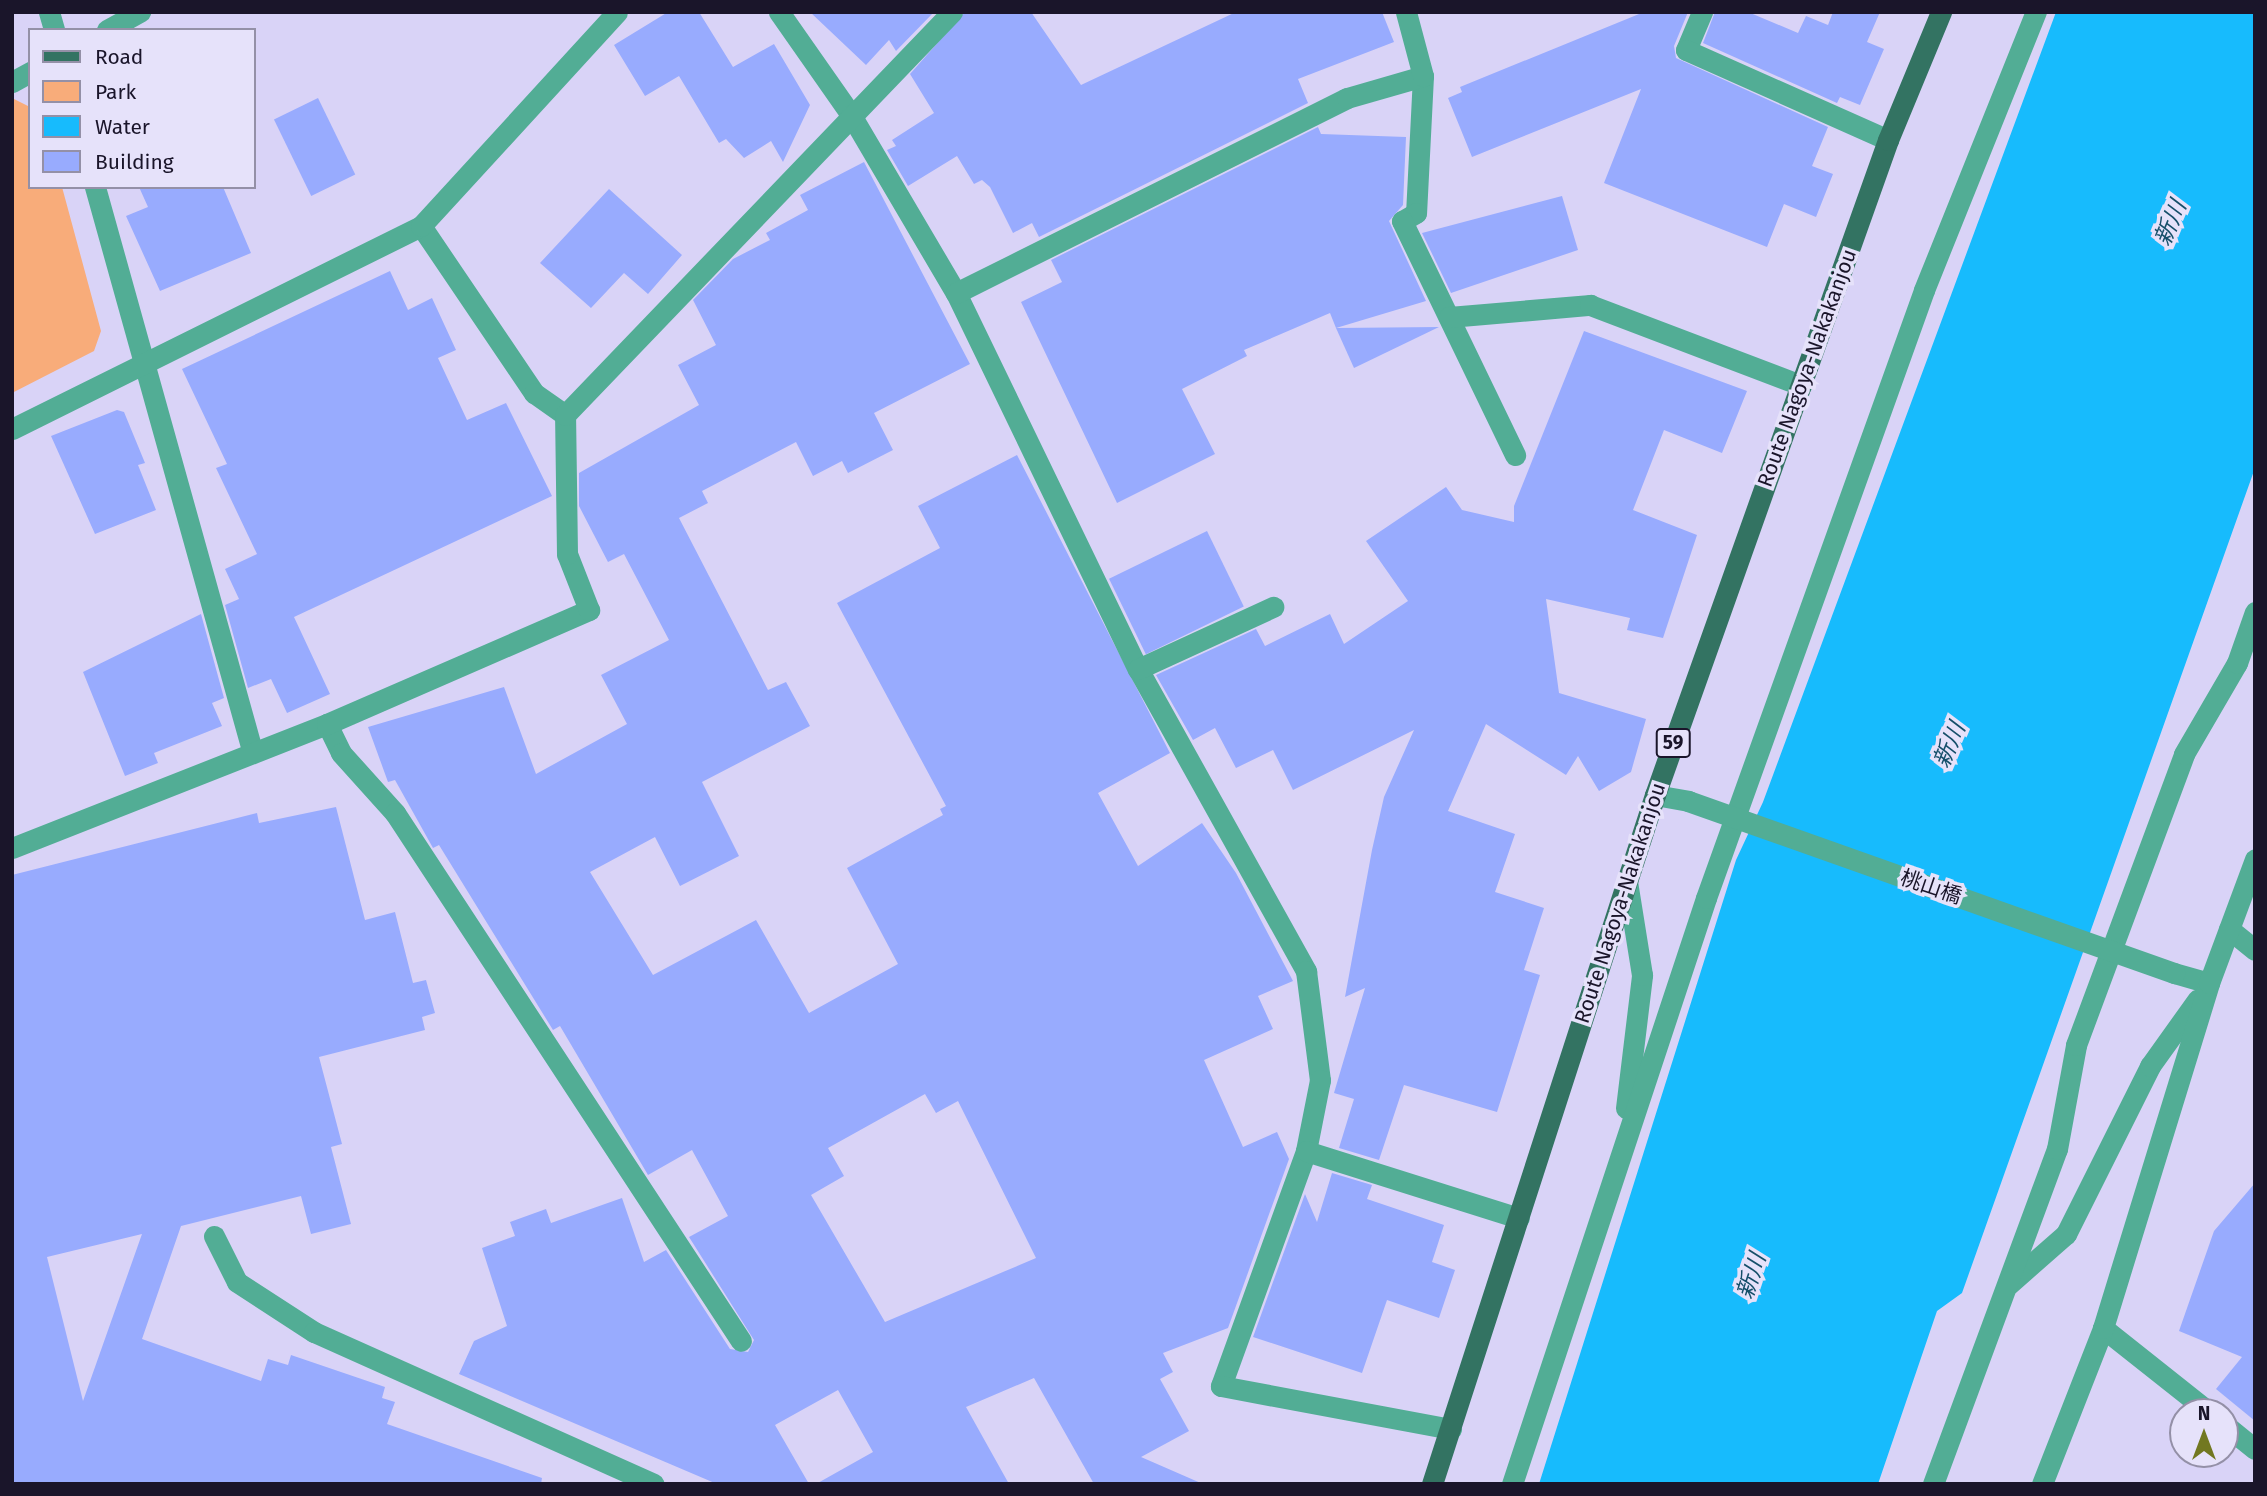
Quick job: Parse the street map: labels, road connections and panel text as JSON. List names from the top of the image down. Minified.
{"streets":{"main road":["Route Nagoya-Nakakanjou","59"],"street":["桃山橋"]},"crossings":[["Route Nagoya-Nakakanjou","桃山橋"]],"water":["新川"],"legend":["Road","Park","Water","Building"],"north":"top"}
